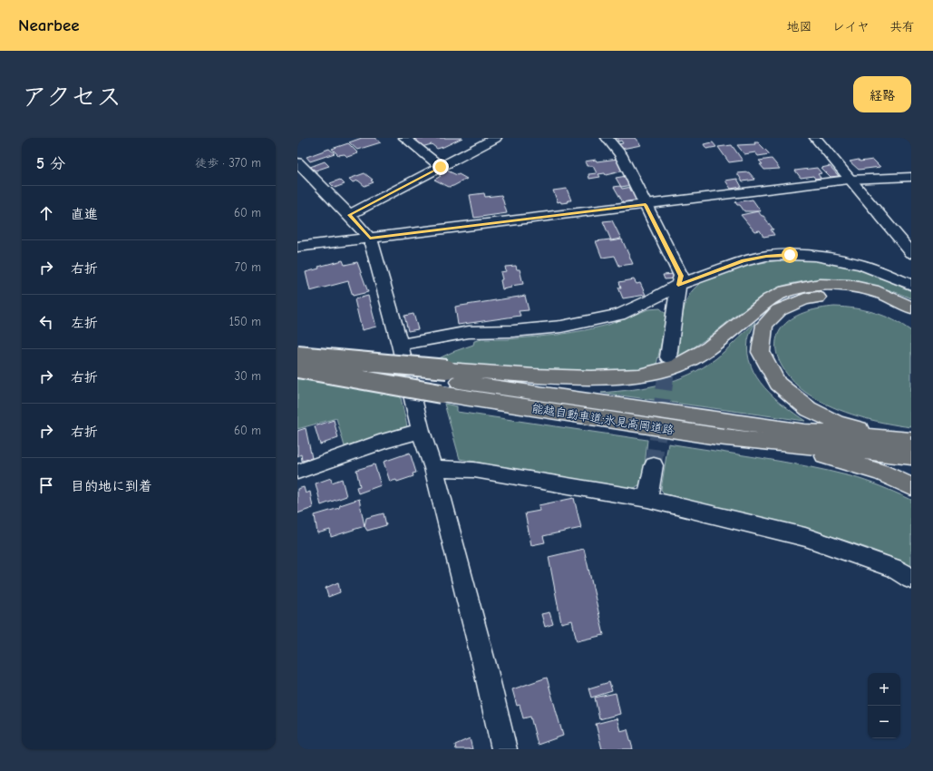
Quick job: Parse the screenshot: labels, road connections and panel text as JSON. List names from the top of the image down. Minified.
{"streets":{"highway":["能越自動車道;氷見高岡道路"]},"page":{"header":"Nearbee","nav":["地図","レイヤ","共有"],"title":"アクセス","buttons":"経路","heading":["5 分","徒歩 · 370 m"],"list":[["直進","60 m"],["右折","70 m"],["左折","150 m"],["右折","30 m"],["右折","60 m"],"目的地に到着"],"map_buttons":["+","−"]}}
